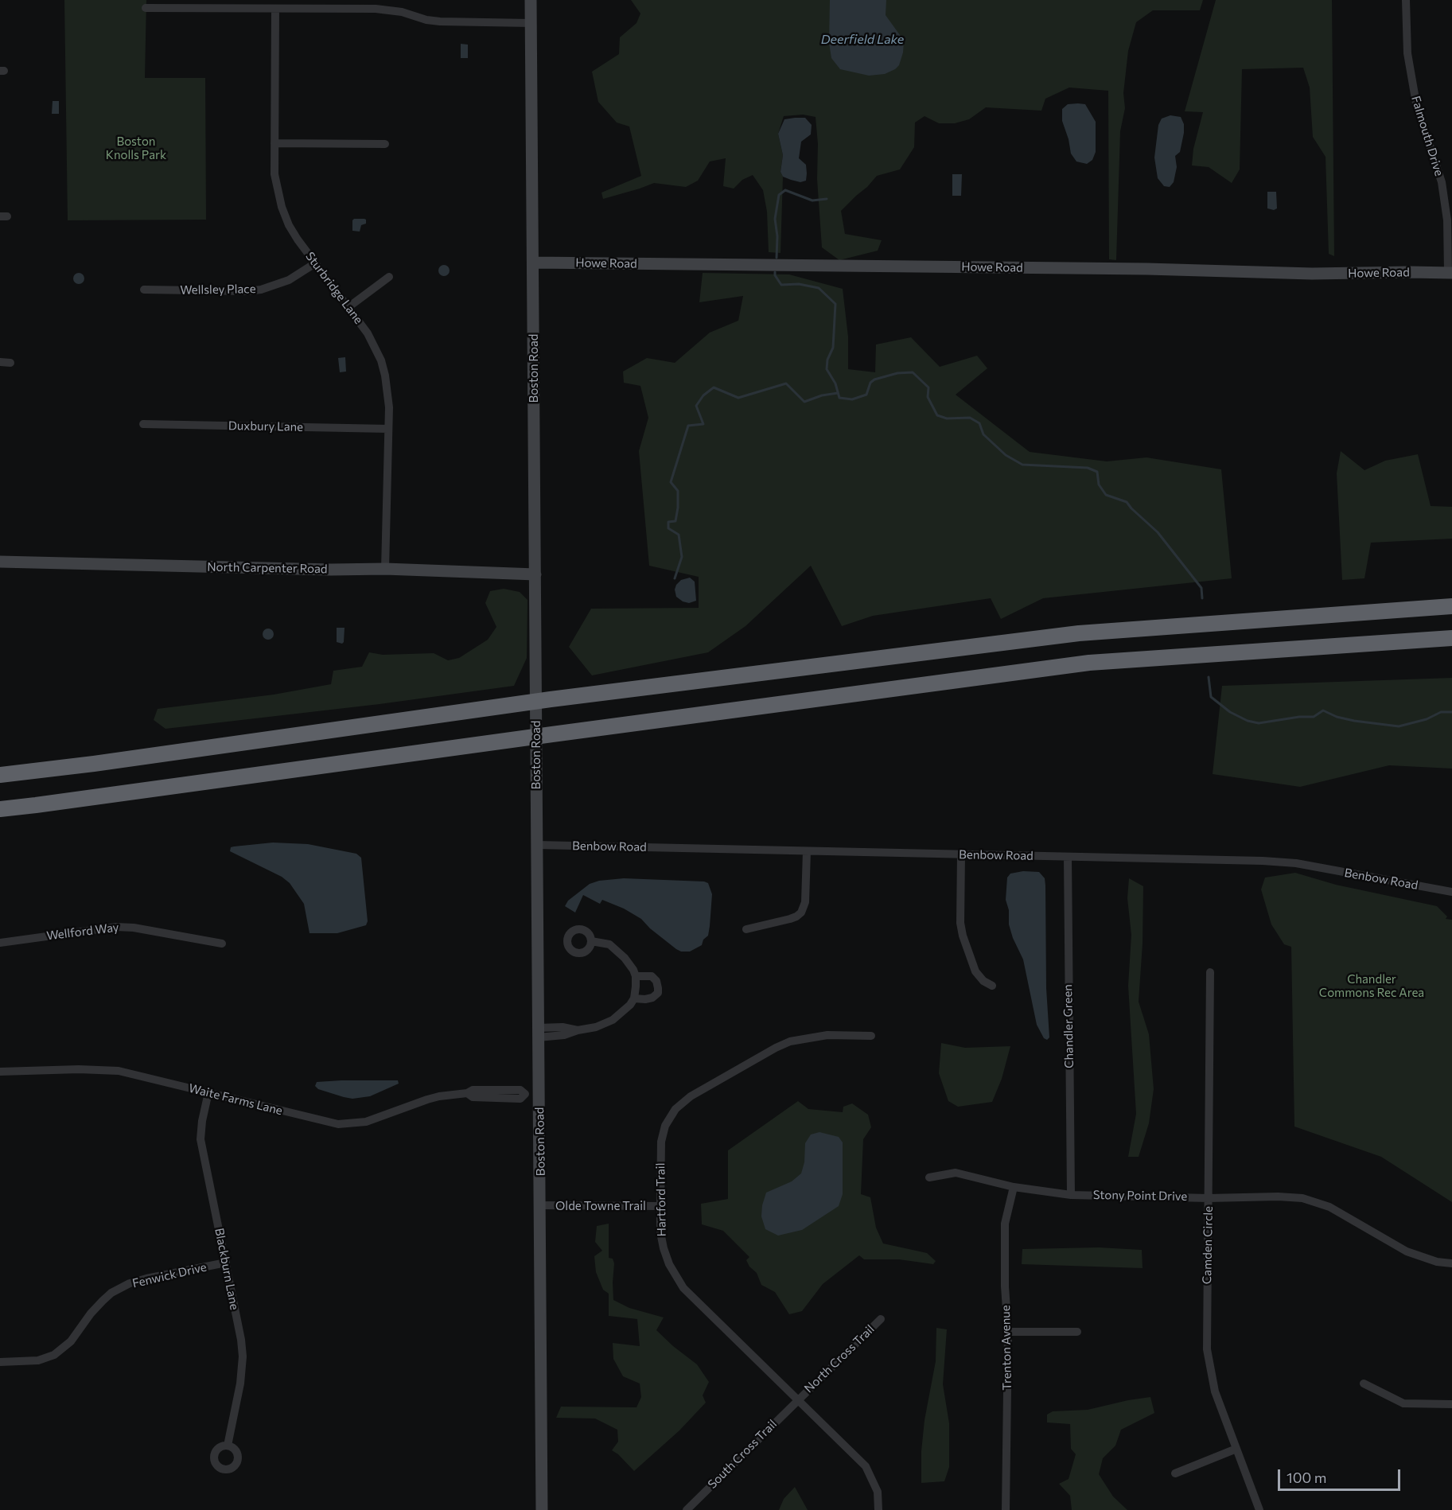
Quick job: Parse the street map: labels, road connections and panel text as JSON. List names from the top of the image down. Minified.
{"streets":{"street":["Falmouth Drive","Howe Road","Sturbridge Lane","Wellsley Place","Boston Road","Duxbury Lane","North Carpenter Road","Benbow Road","Wellford Way","Chandler Green","Waite Farms Lane","Stony Point Drive","Hartford Trail","Olde Towne Trail","Camden Circle","Blackburn Lane","Fenwick Drive","Trenton Avenue","North Cross Trail","South Cross Trail"]},"crossings":[["Falmouth Drive","Howe Road"],["Howe Road","Boston Road"],["Sturbridge Lane","Wellsley Place"],["Sturbridge Lane","Duxbury Lane"],["Sturbridge Lane","North Carpenter Road"],["Boston Road","North Carpenter Road"],["Boston Road","Benbow Road"],["Boston Road","Waite Farms Lane"],["Boston Road","Olde Towne Trail"],["Benbow Road","Chandler Green"],["Chandler Green","Stony Point Drive"],["Waite Farms Lane","Blackburn Lane"],["Stony Point Drive","Camden Circle"],["Stony Point Drive","Trenton Avenue"],["Hartford Trail","Olde Towne Trail"],["Hartford Trail","North Cross Trail"],["Hartford Trail","South Cross Trail"],["Blackburn Lane","Fenwick Drive"],["North Cross Trail","South Cross Trail"]],"water":["Deerfield Lake"],"parks":["Boston Knolls Park","Chandler Commons Rec Area"],"scale_bar":"100 m"}
